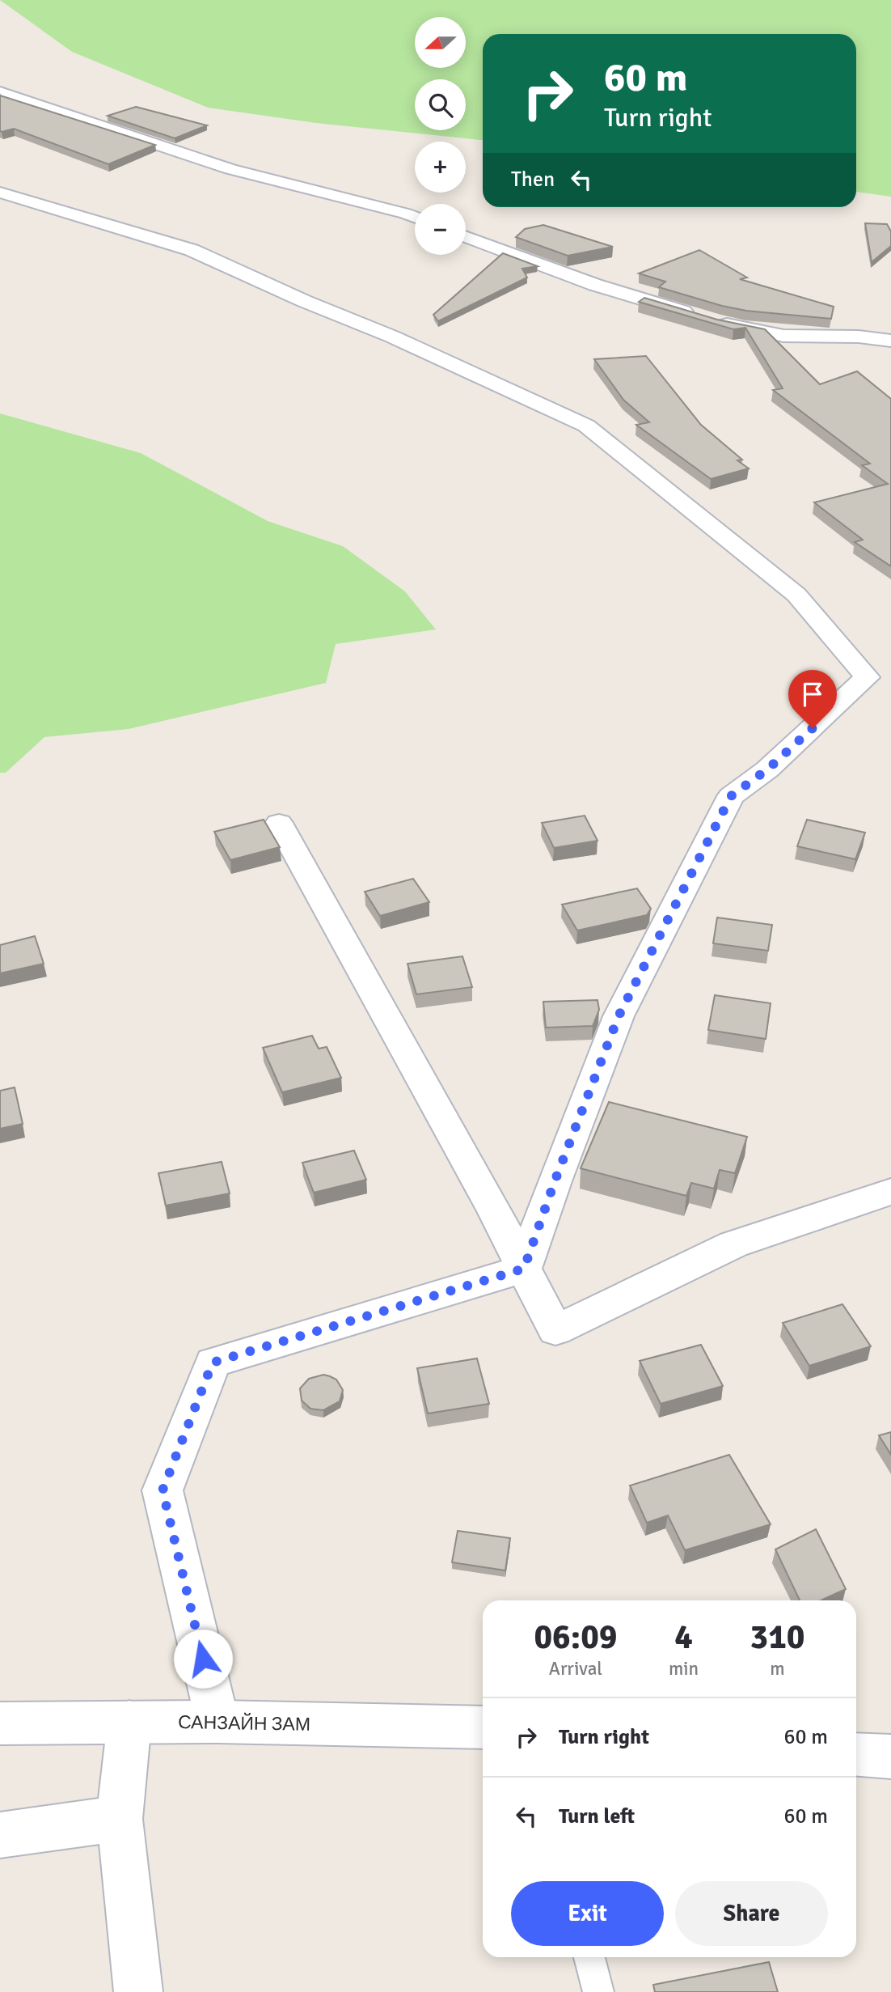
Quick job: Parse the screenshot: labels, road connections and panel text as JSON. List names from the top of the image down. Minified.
{"streets":{"street":["САНЗАЙН ЗАМ"]},"north":"left","page":{"map_buttons":["+","−"],"turn":["60 m","Turn right"],"then":"Then","eta":["06:09","Arrival","4","min","310","m"],"list":[{"name":"Turn right","value":"60 m"},{"name":"Turn left","value":"60 m"}],"buttons":["Exit","Share"]}}
